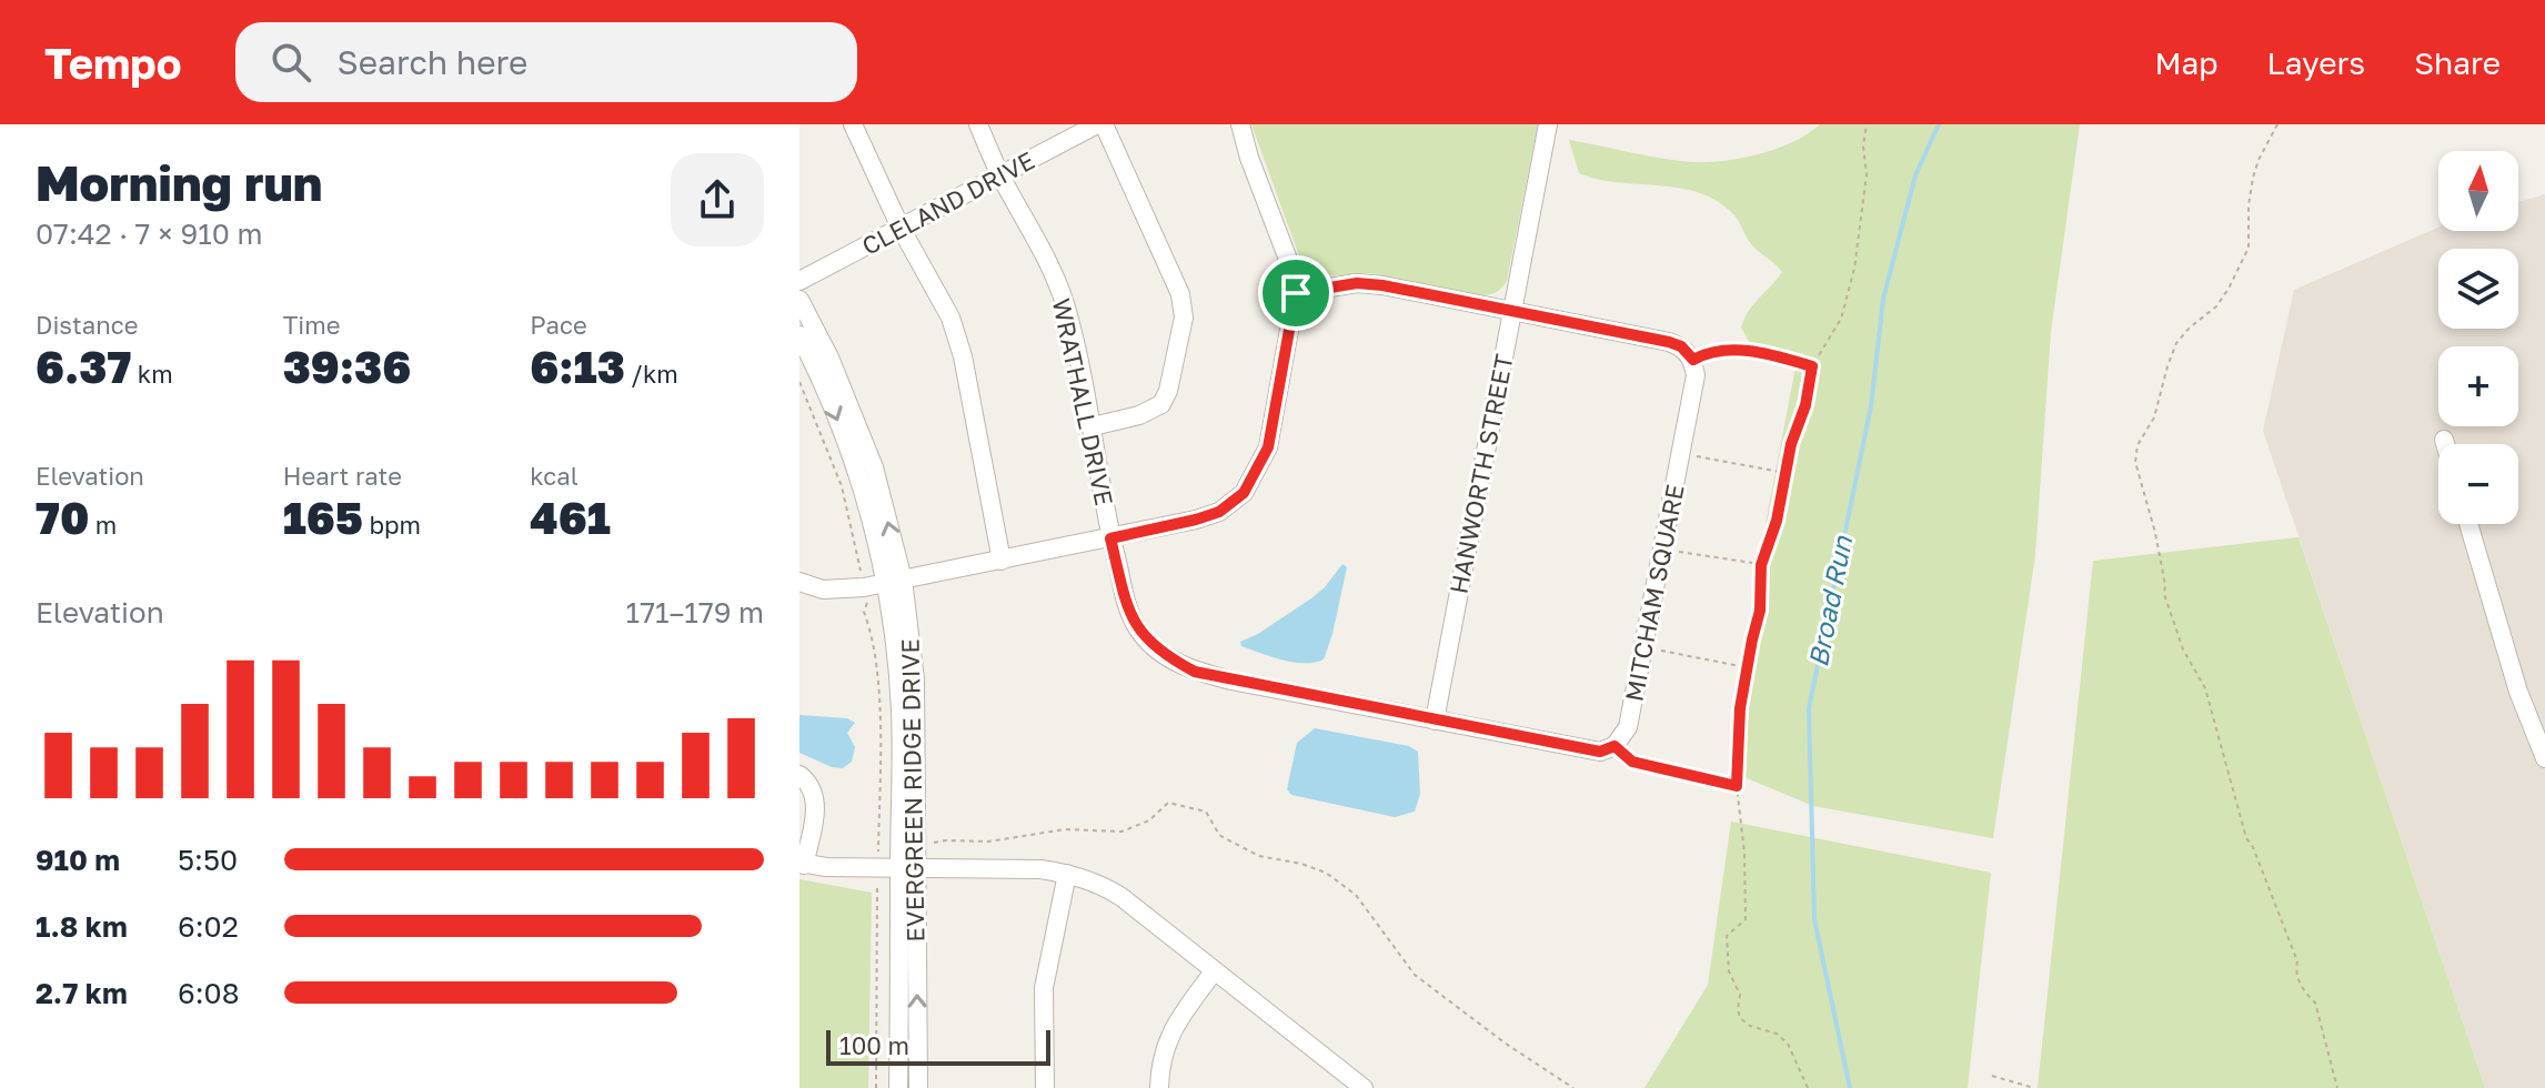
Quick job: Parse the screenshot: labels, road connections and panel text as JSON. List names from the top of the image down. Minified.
{"streets":{"street":["CLELAND DRIVE","WRATHALL DRIVE","HANWORTH STREET","MITCHAM SQUARE","EVERGREEN RIDGE DRIVE"]},"crossings":[["CLELAND DRIVE","WRATHALL DRIVE"]],"water":["Broad Run"],"scale_bar":"100 m","north":"top","page":{"header":"Tempo","search":"Search here","nav":["Map","Layers","Share"],"heading":["Morning run","07:42 · 7 × 910 m"],"map_buttons":["+","−"],"stats":[["Distance","6.37 km"],["Time","39:36"],["Pace","6:13 /km"],["Elevation","70 m"],["Heart rate","165 bpm"],["kcal","461"]],"chart":["Elevation","171–179 m"],"list":[{"name":"910 m","note":"5:50"},{"name":"1.8 km","note":"6:02"},{"name":"2.7 km","note":"6:08"}],"scale":"100 m"}}
